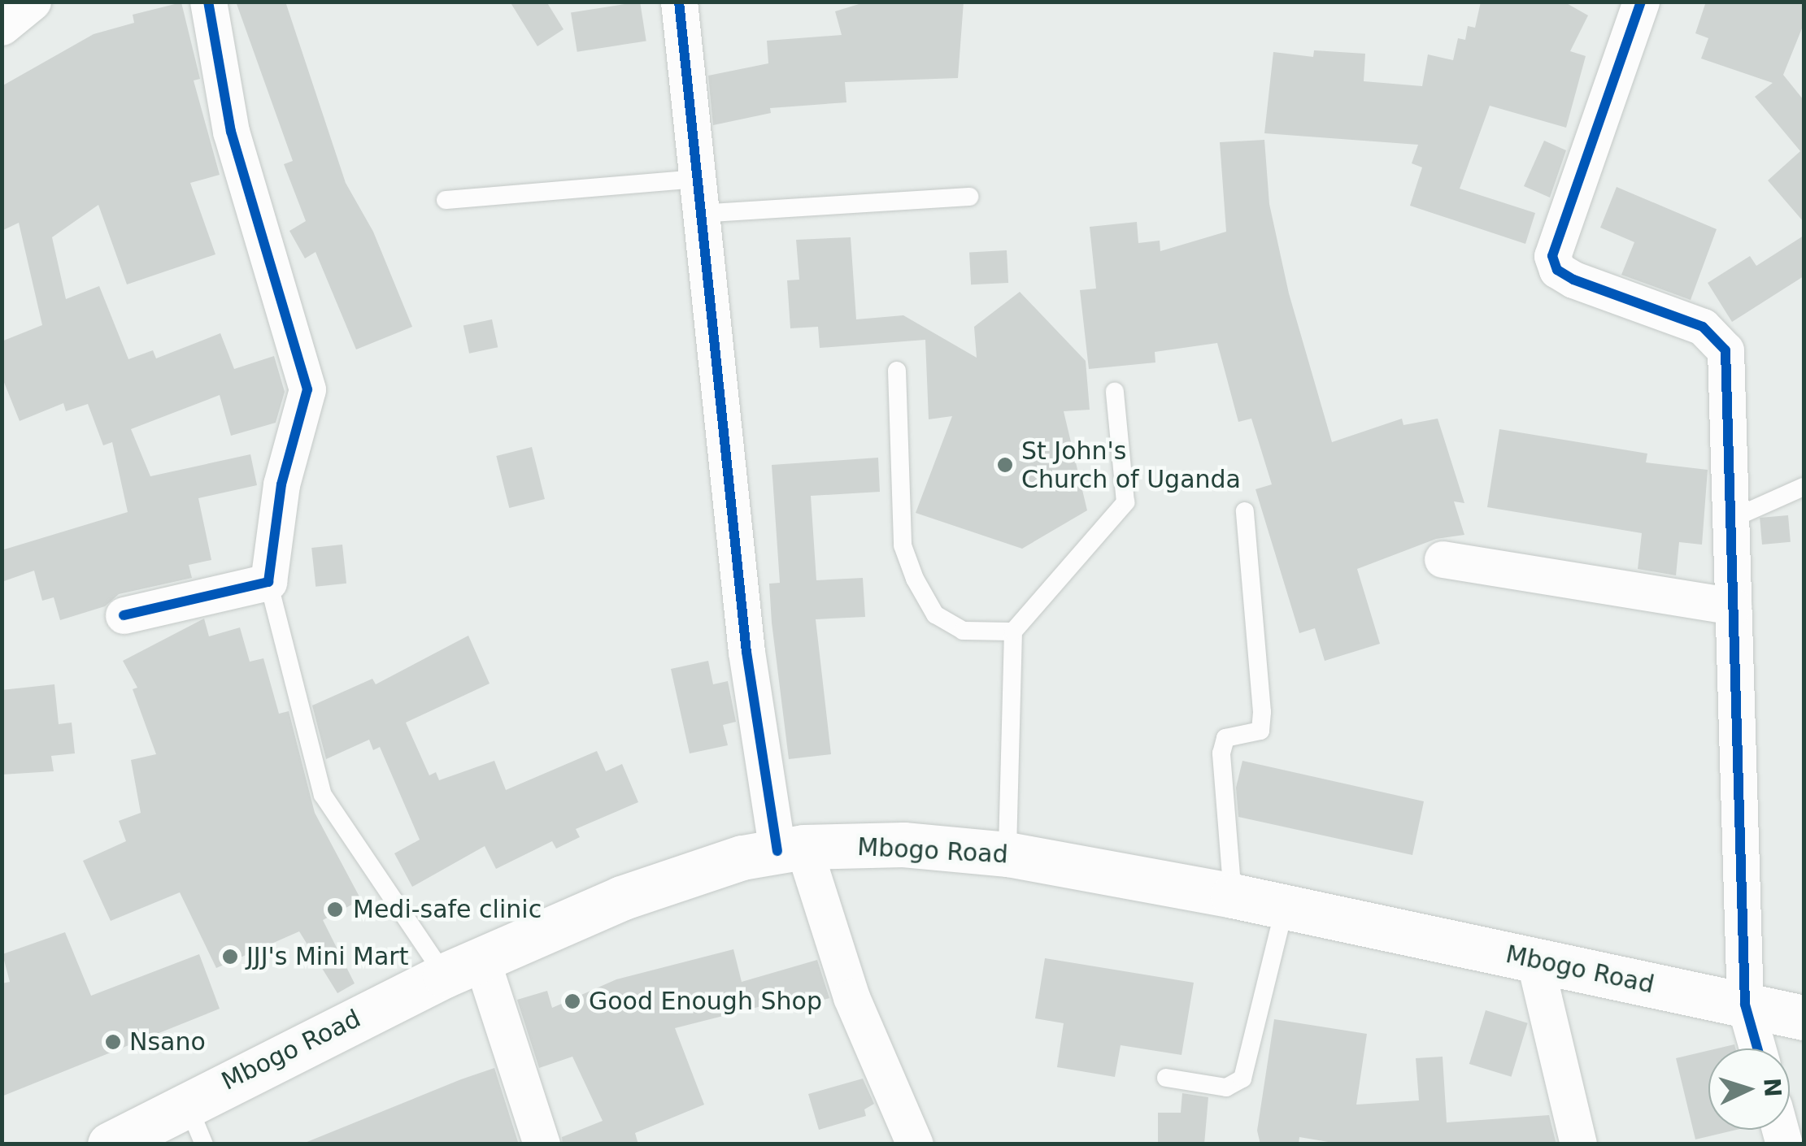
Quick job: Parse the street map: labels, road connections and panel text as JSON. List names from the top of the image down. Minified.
{"streets":{"main road":["Mbogo Road"]},"places":["St John's Church of Uganda","Medi-safe clinic","JJJ's Mini Mart","Good Enough Shop","Nsano"],"north":"right"}
